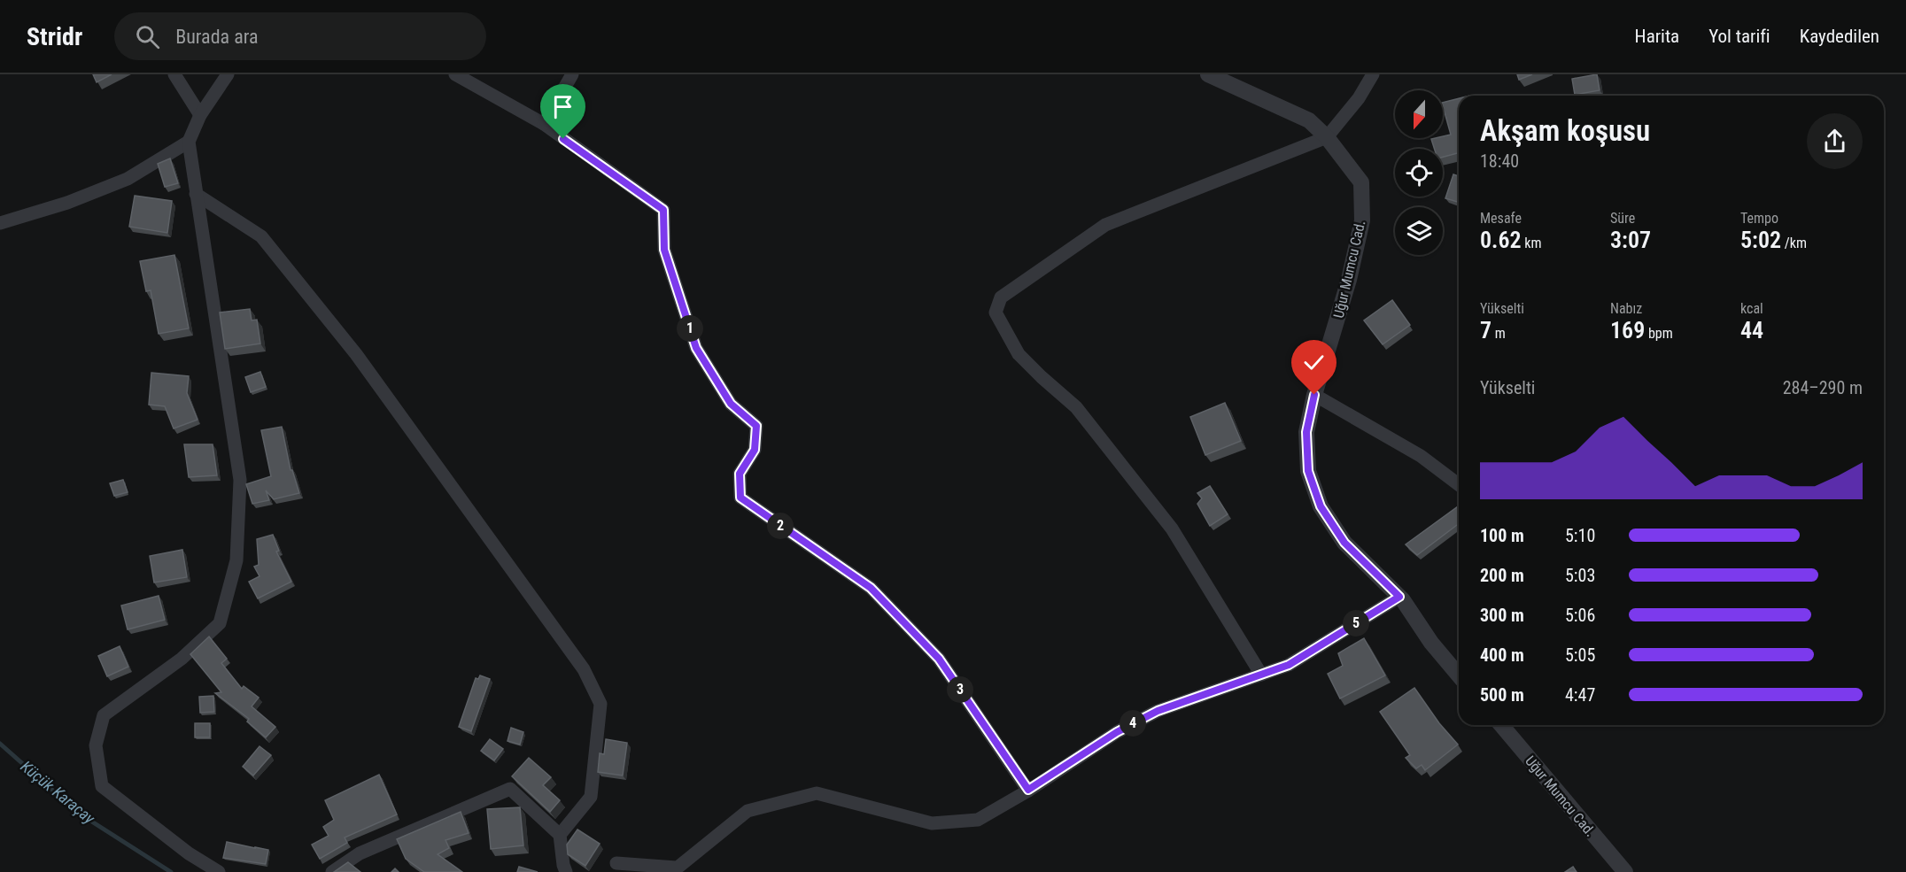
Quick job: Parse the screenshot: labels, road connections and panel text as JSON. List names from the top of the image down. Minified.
{"streets":{"street":["Uğur Mumcu Cad."]},"water":["Küçük Karaçay"],"north":"bottom","page":{"header":"Stridr","search":"Burada ara","nav":["Harita","Yol tarifi","Kaydedilen"],"heading":["Akşam koşusu","18:40"],"stats":[["Mesafe","0.62 km"],["Süre","3:07"],["Tempo","5:02 /km"],["Yükselti","7 m"],["Nabız","169 bpm"],["kcal","44"]],"pins":["1","2","5","3","4"],"chart":["Yükselti","284–290 m"],"list":[{"name":"100 m","note":"5:10"},{"name":"200 m","note":"5:03"},{"name":"300 m","note":"5:06"},{"name":"400 m","note":"5:05"},{"name":"500 m","note":"4:47"}]}}
